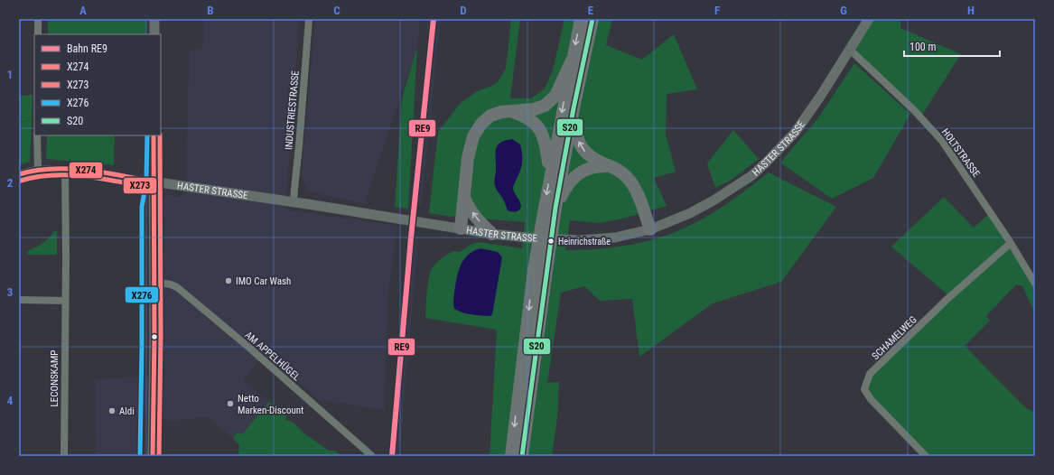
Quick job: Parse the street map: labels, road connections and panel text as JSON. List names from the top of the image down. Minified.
{"streets":{"street":["INDUSTRIESTRASSE","HASTER STRASSE","HOLTSTRASSE","SCHAMELWEG","AM APPELHÜGEL","LECONSKAMP"]},"crossings":[["INDUSTRIESTRASSE","HASTER STRASSE"],["HASTER STRASSE","HOLTSTRASSE"],["HOLTSTRASSE","SCHAMELWEG"]],"places":["Heinrichstraße","IMO Car Wash","Netto Marken-Discount","Aldi"],"lines":["rail line RE9","transit line S20","transit line X274","transit line X273","transit line X276"],"legend":["Bahn RE9","X274","X273","X276","S20"],"scale_bar":"100 m","grid":{"columns":["A","B","C","D","E","F","G","H"],"rows":["1","2","3","4"]}}
